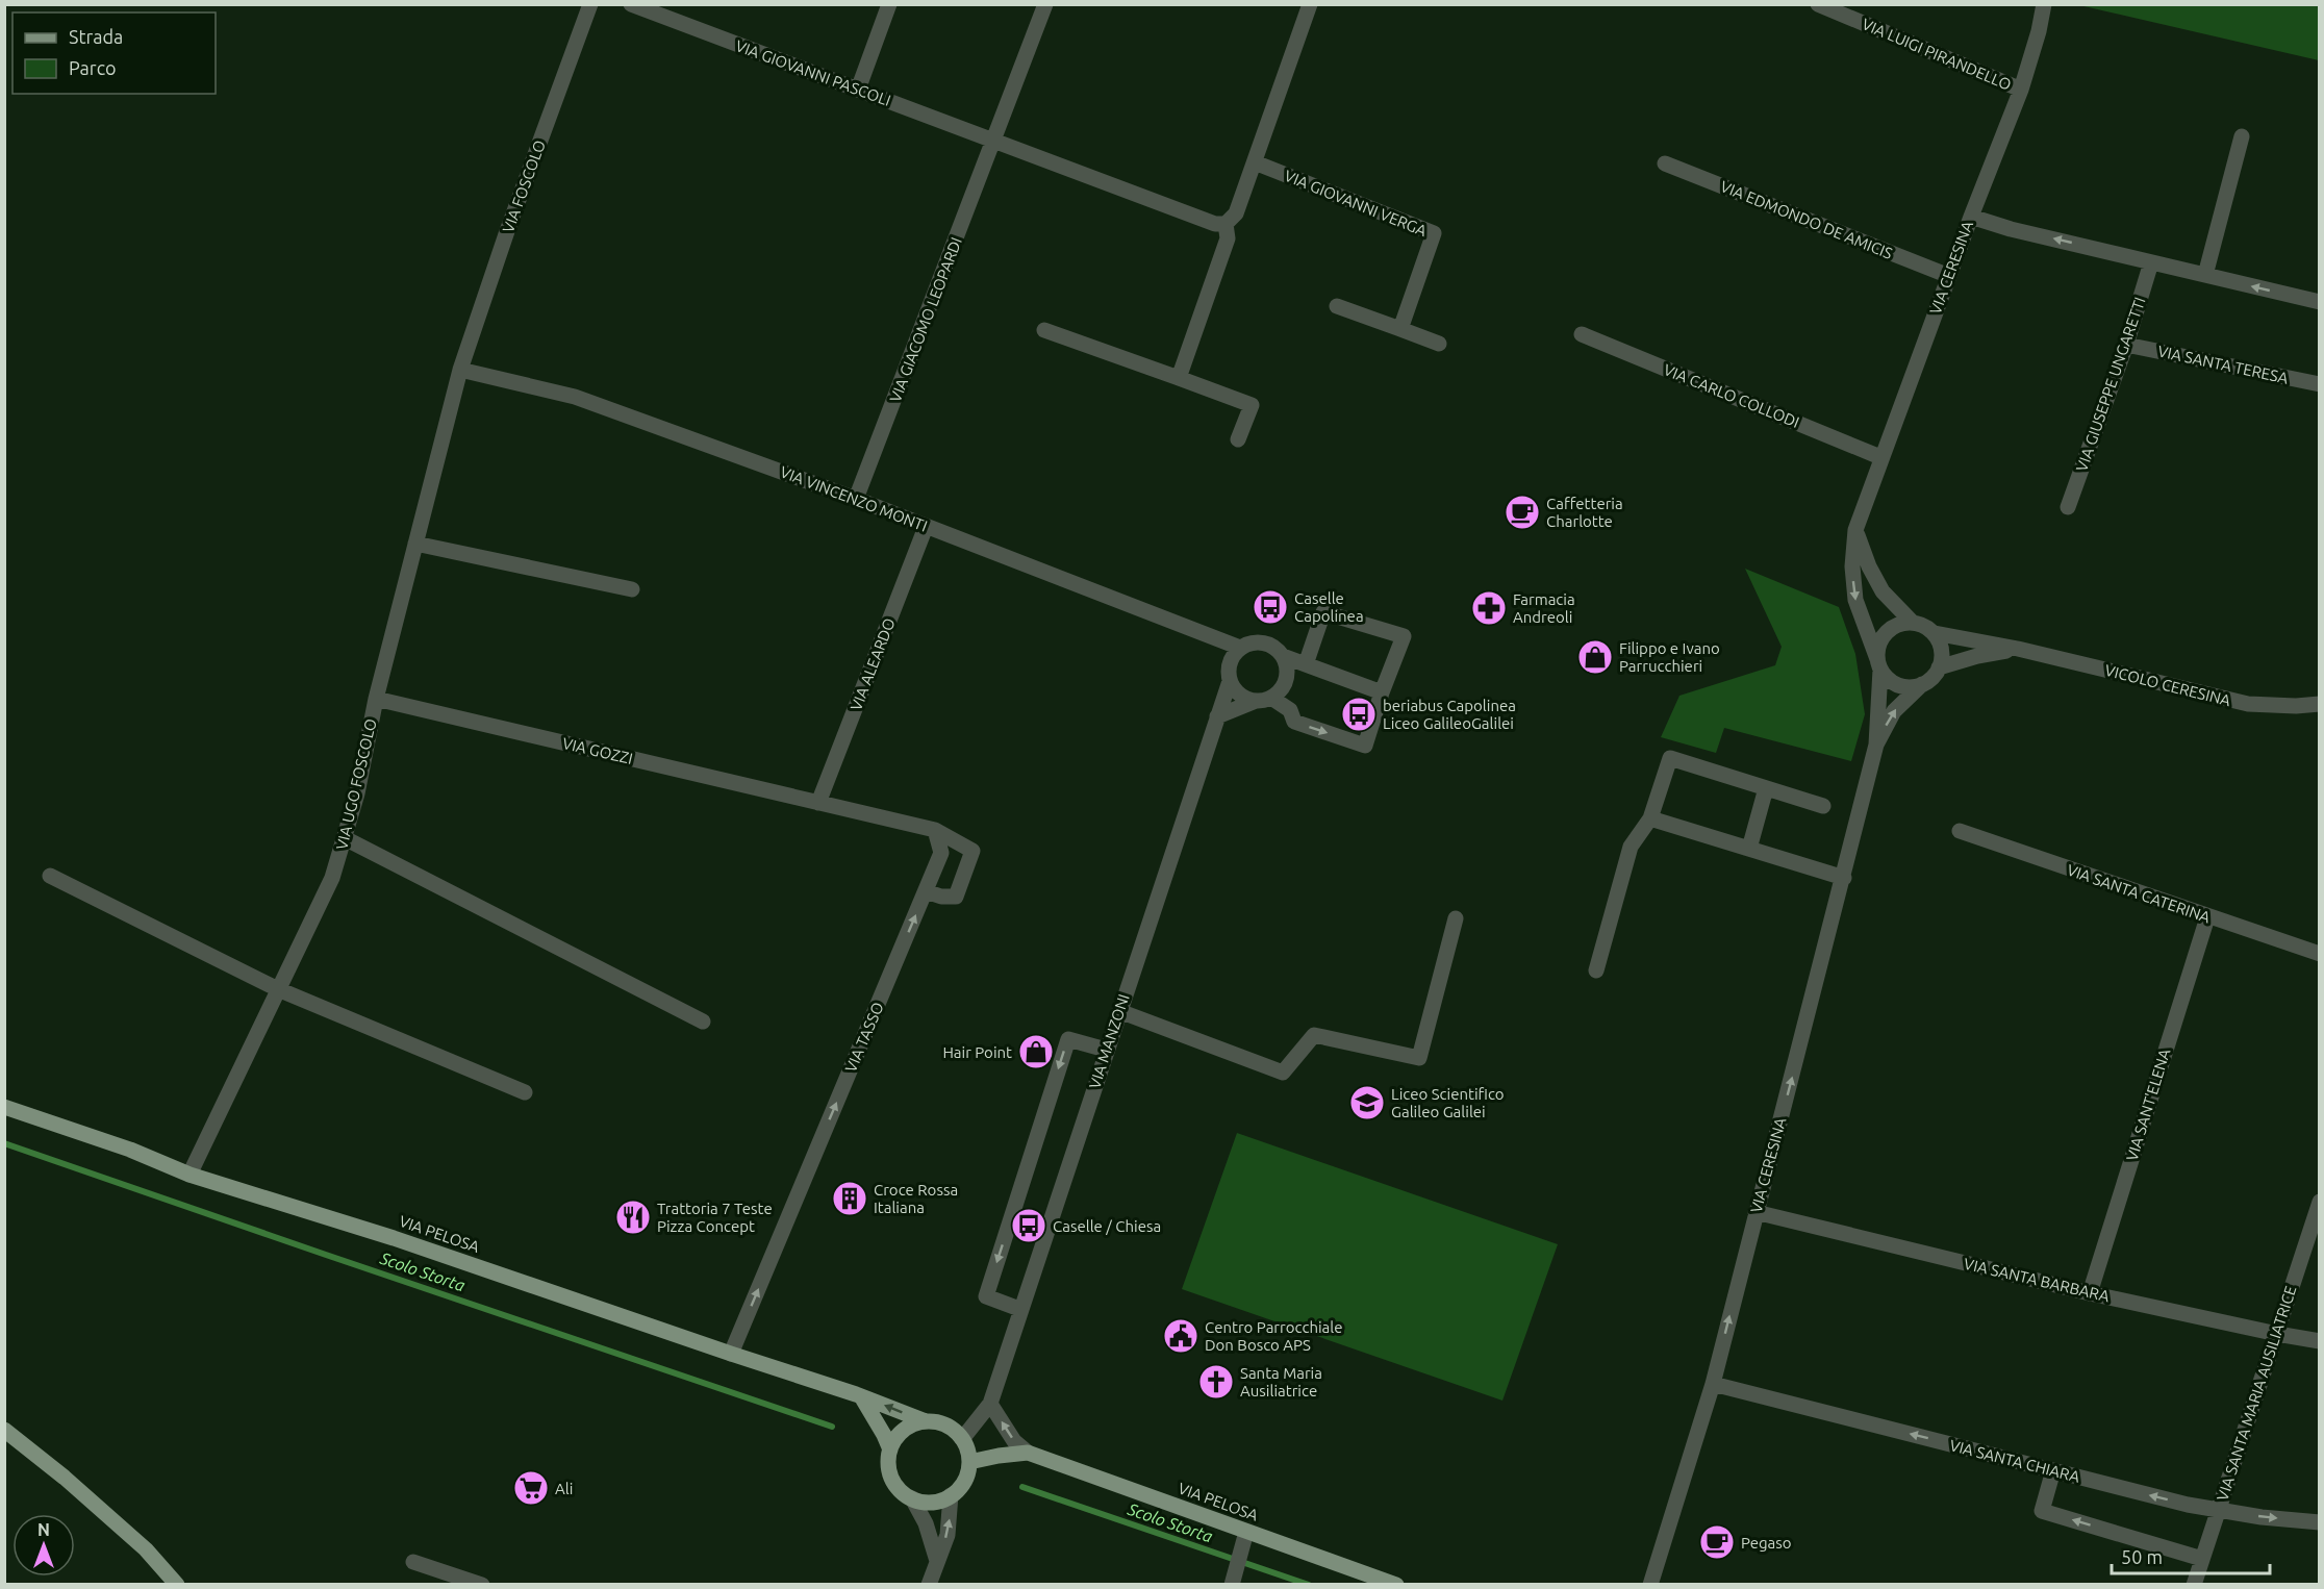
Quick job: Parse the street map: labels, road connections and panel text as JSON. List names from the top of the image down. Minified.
{"streets":{"main road":["VIA PELOSA"],"street":["VIA LUIGI PIRANDELLO","VIA GIOVANNI PASCOLI","VIA FOSCOLO","VIA GIOVANNI VERGA","VIA EDMONDO DE AMICIS","VIA CERESINA","VIA GIACOMO LEOPARDI","VIA SANTA TERESA","VIA GIUSEPPE UNGARETTI","VIA CARLO COLLODI","VIA VINCENZO MONTI","VIA ALEARDO","VICOLO CERESINA","VIA GOZZI","VIA UGO FOSCOLO","VIA SANTA CATERINA","VIA TASSO","VIA MANZONI","VIA SANT'ELENA","VIA SANTA BARBARA","VIA SANTA MARIA AUSILIATRICE","VIA SANTA CHIARA"]},"crossings":[["VIA LUIGI PIRANDELLO","VIA CERESINA"],["VIA GIOVANNI PASCOLI","VIA GIACOMO LEOPARDI"],["VIA FOSCOLO","VIA VINCENZO MONTI"],["VIA FOSCOLO","VIA UGO FOSCOLO"],["VIA EDMONDO DE AMICIS","VIA CERESINA"],["VIA CERESINA","VIA CARLO COLLODI"],["VIA CERESINA","VICOLO CERESINA"],["VIA CERESINA","VIA SANTA BARBARA"],["VIA CERESINA","VIA SANTA CHIARA"],["VIA GIACOMO LEOPARDI","VIA VINCENZO MONTI"],["VIA SANTA TERESA","VIA GIUSEPPE UNGARETTI"],["VIA VINCENZO MONTI","VIA ALEARDO"],["VIA VINCENZO MONTI","VIA UGO FOSCOLO"],["VIA VINCENZO MONTI","VIA MANZONI"],["VIA ALEARDO","VIA GOZZI"],["VIA GOZZI","VIA UGO FOSCOLO"],["VIA UGO FOSCOLO","VIA PELOSA"],["VIA SANTA CATERINA","VIA SANT'ELENA"],["VIA TASSO","VIA PELOSA"],["VIA SANT'ELENA","VIA SANTA BARBARA"],["VIA SANTA BARBARA","VIA SANTA MARIA AUSILIATRICE"],["VIA SANTA MARIA AUSILIATRICE","VIA SANTA CHIARA"]],"one_way":["VIA TASSO"],"water":["Scolo Storta"],"places":{"cafe":["Caffetteria Charlotte","Pegaso"],"bus stop":["Caselle Capolinea","beriabus Capolinea Liceo GalileoGalilei","Caselle / Chiesa"],"pharmacy":["Farmacia Andreoli"],"shop":["Filippo e Ivano Parrucchieri","Hair Point"],"school or university":["Liceo Scientifico Galileo Galilei"],"building":["Croce Rossa Italiana"],"restaurant":["Trattoria 7 Teste Pizza Concept"],"public building":["Centro Parrocchiale Don Bosco APS"],"church":["Santa Maria Ausiliatrice"],"supermarket":["Ali"]},"legend":["Strada","Parco"],"scale_bar":"50 m","north":"top"}
